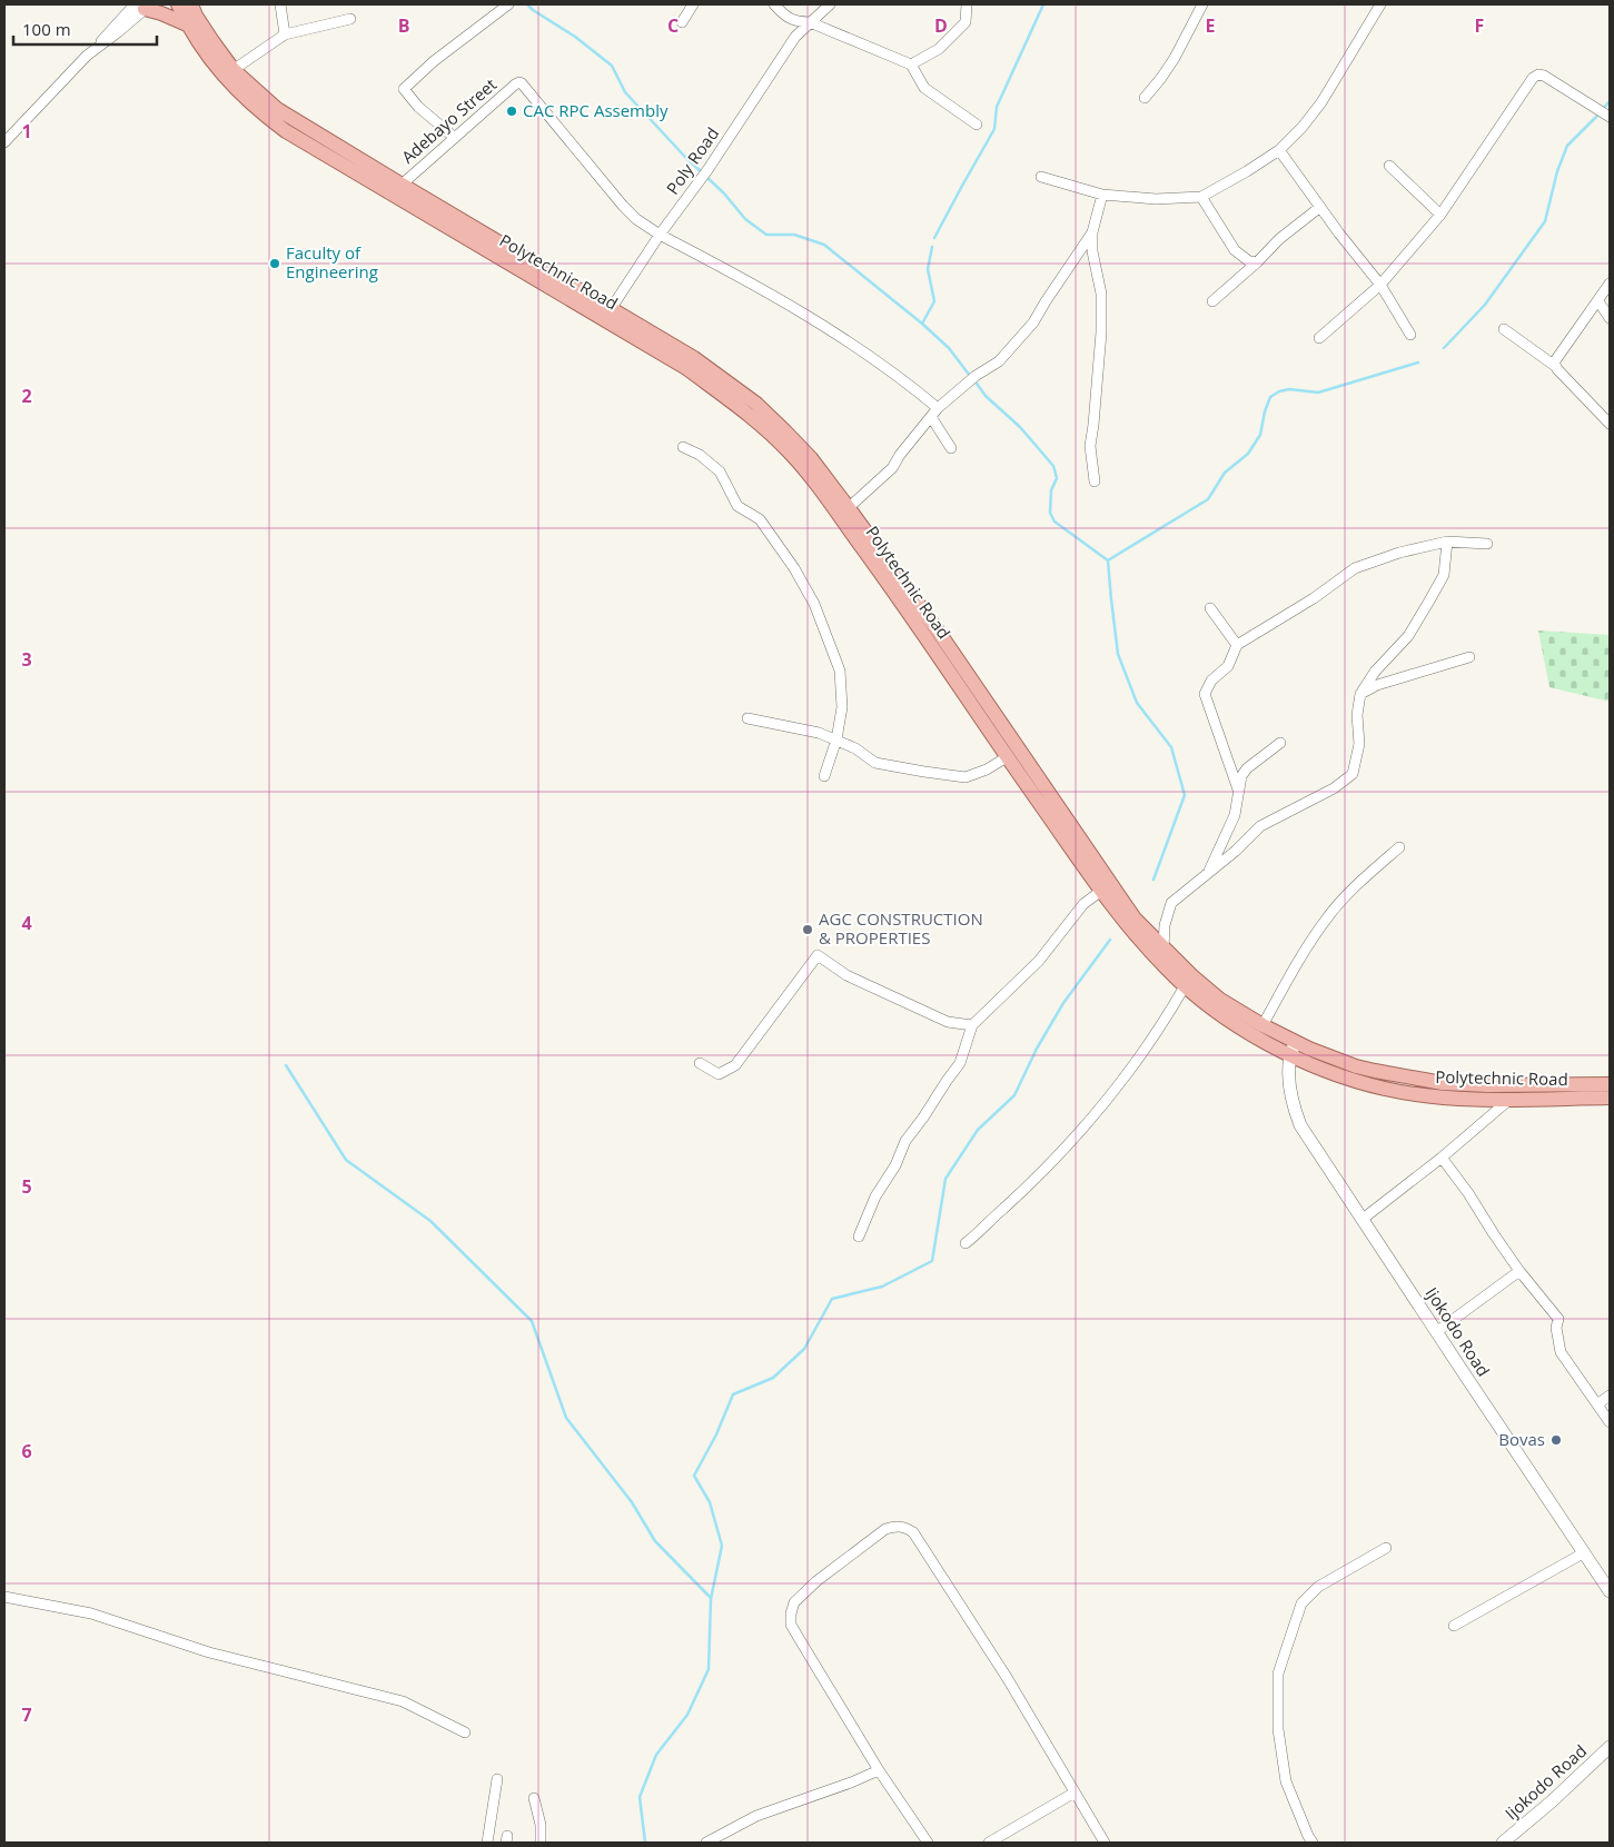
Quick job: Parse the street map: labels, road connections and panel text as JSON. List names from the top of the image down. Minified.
{"streets":{"main road":["Polytechnic Road","Ijokodo Road"],"street":["Adebayo Street","Poly Road"]},"crossings":[["Adebayo Street","Poly Road"],["Adebayo Street","Polytechnic Road"],["Poly Road","Polytechnic Road"],["Polytechnic Road","Ijokodo Road"]],"places":["CAC RPC Assembly","Faculty of Engineering","AGC CONSTRUCTION & PROPERTIES","Bovas"],"scale_bar":"100 m","grid":{"columns":["B","C","D","E","F"],"rows":["1","2","3","4","5","6","7"]}}
